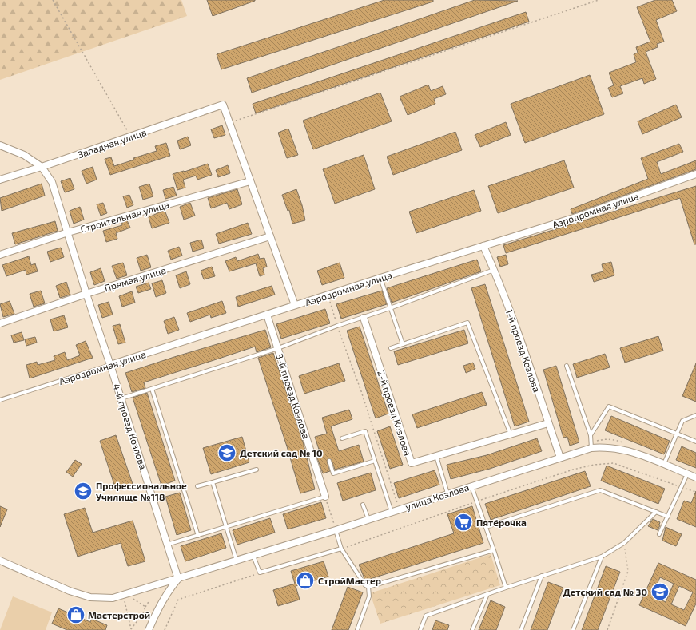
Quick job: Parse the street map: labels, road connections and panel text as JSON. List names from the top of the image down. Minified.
{"streets":{"street":["Западная улица","Аэродромная улица","Строительная улица","Прямая улица","1-й проезд Козлова","3-й проезд Козлова","2-й проезд Козлова","4-й проезд Козлова","улица Козлова"]},"crossings":[["Западная улица","4-й проезд Козлова"],["Аэродромная улица","1-й проезд Козлова"],["Аэродромная улица","3-й проезд Козлова"],["Аэродромная улица","4-й проезд Козлова"],["Строительная улица","4-й проезд Козлова"],["Прямая улица","4-й проезд Козлова"],["1-й проезд Козлова","2-й проезд Козлова"],["1-й проезд Козлова","улица Козлова"],["4-й проезд Козлова","улица Козлова"]],"places":{"school or university":["Детский сад № 10","Профессиональное Училище №118","Детский сад № 30"],"supermarket":["Пятёрочка"],"shop":["СтройМастер","Мастерстрой"]}}
